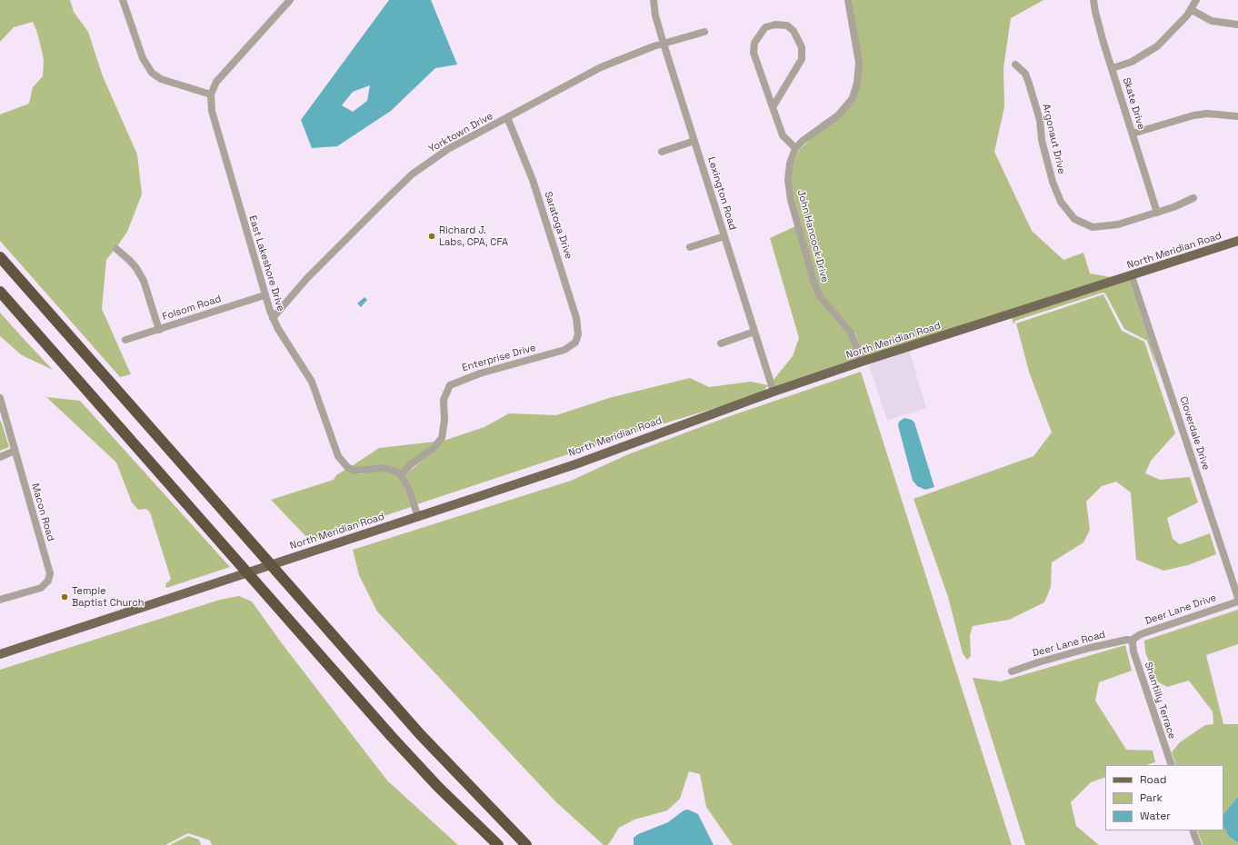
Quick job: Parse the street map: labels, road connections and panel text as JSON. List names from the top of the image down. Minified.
{"streets":{"main road":["North Meridian Road"],"street":["Skate Drive","Yorktown Drive","Argonaut Drive","Lexington Road","Saratoga Drive","John Hancock Drive","East Lakeshore Drive","Folsom Road","Enterprise Drive","Cloverdale Drive","Macon Road","Deer Lane Drive","Deer Lane Road","Shantilly Terrace"]},"crossings":[["Skate Drive","Argonaut Drive"],["Yorktown Drive","Lexington Road"],["Yorktown Drive","Saratoga Drive"],["Yorktown Drive","East Lakeshore Drive"],["Lexington Road","North Meridian Road"],["Saratoga Drive","Enterprise Drive"],["John Hancock Drive","North Meridian Road"],["North Meridian Road","Cloverdale Drive"],["East Lakeshore Drive","Folsom Road"],["East Lakeshore Drive","Enterprise Drive"],["Deer Lane Drive","Deer Lane Road"],["Deer Lane Drive","Shantilly Terrace"],["Deer Lane Road","Shantilly Terrace"]],"places":["Richard J. Labs, CPA, CFA","Temple Baptist Church"],"legend":["Road","Park","Water"]}
